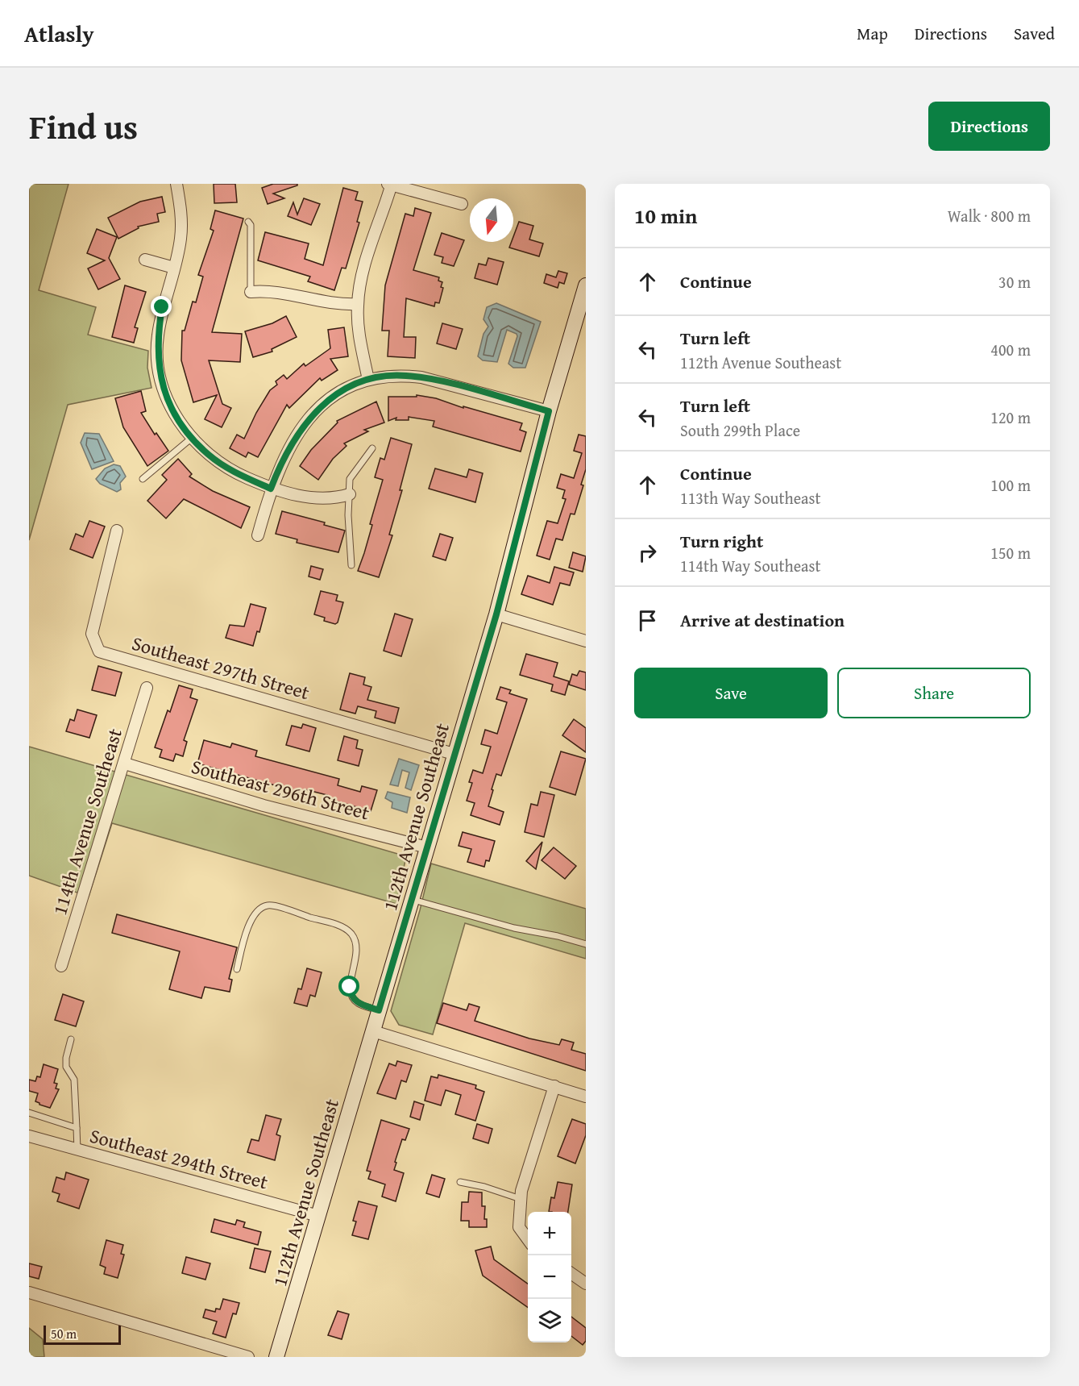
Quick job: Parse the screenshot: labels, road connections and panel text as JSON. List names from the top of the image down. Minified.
{"streets":{"street":["Southeast 297th Street","Southeast 296th Street","112th Avenue Southeast","114th Avenue Southeast","Southeast 294th Street"]},"crossings":[["Southeast 297th Street","112th Avenue Southeast"],["Southeast 296th Street","112th Avenue Southeast"],["Southeast 296th Street","114th Avenue Southeast"],["112th Avenue Southeast","Southeast 294th Street"]],"scale_bar":"50 m","north":"bottom","page":{"header":"Atlasly","nav":["Map","Directions","Saved"],"title":"Find us","buttons":["Directions",["Save","Share"]],"heading":["10 min","Walk · 800 m"],"list":[["Continue","30 m"],["Turn left","112th Avenue Southeast","400 m"],["Turn left","South 299th Place","120 m"],["Continue","113th Way Southeast","100 m"],["Turn right","114th Way Southeast","150 m"],"Arrive at destination"],"map_buttons":["+","−"],"scale":"50 m"}}
